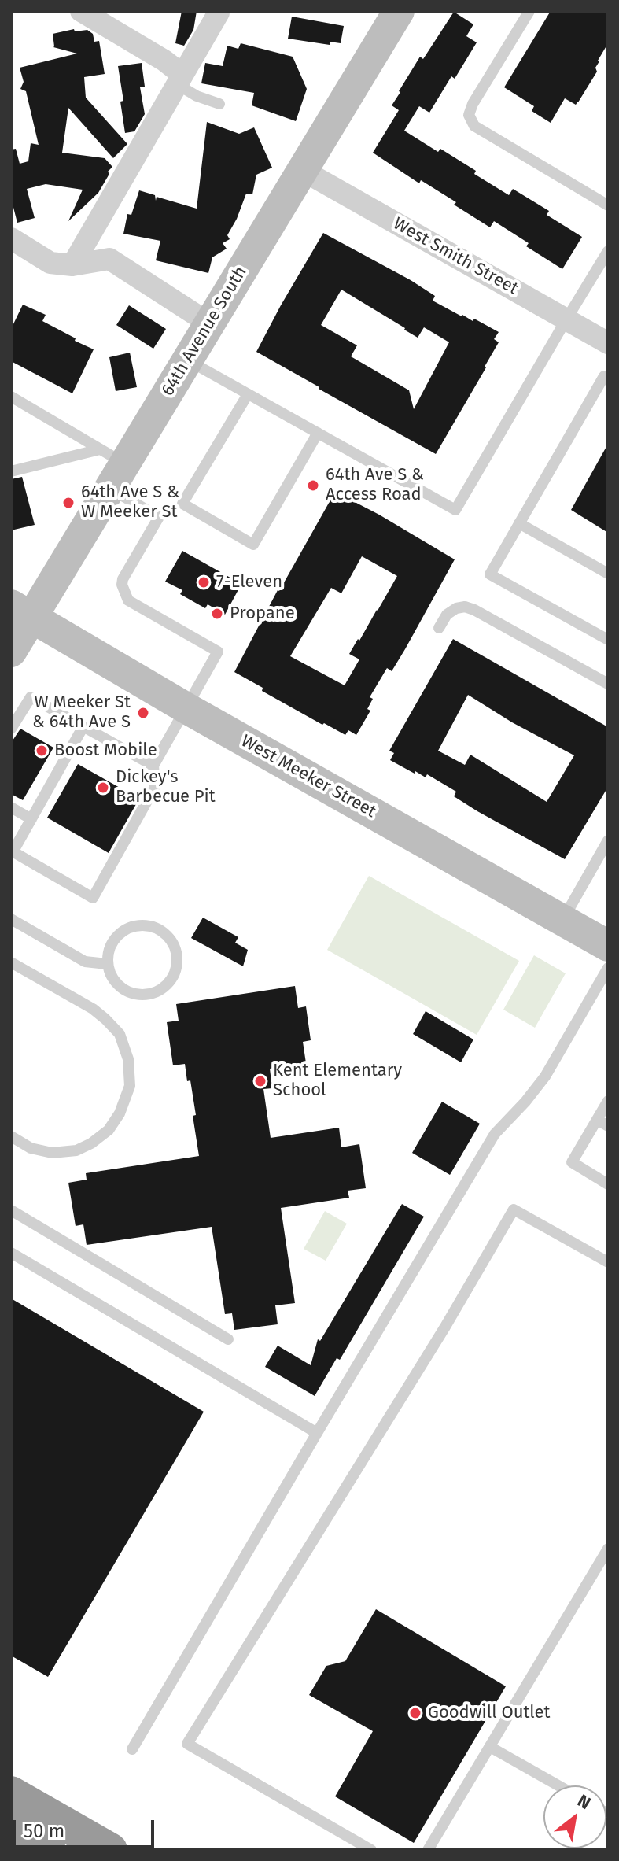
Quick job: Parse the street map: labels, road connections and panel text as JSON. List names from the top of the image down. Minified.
{"streets":{"street":["West Smith Street","64th Avenue South","West Meeker Street"]},"crossings":[["West Smith Street","64th Avenue South"],["64th Avenue South","West Meeker Street"]],"places":["64th Ave S & Access Road","64th Ave S & W Meeker St","7-Eleven","Propane","W Meeker St & 64th Ave S","Boost Mobile","Dickey's Barbecue Pit","Kent Elementary School","Goodwill Outlet"],"scale_bar":"50 m","north":"top right"}
